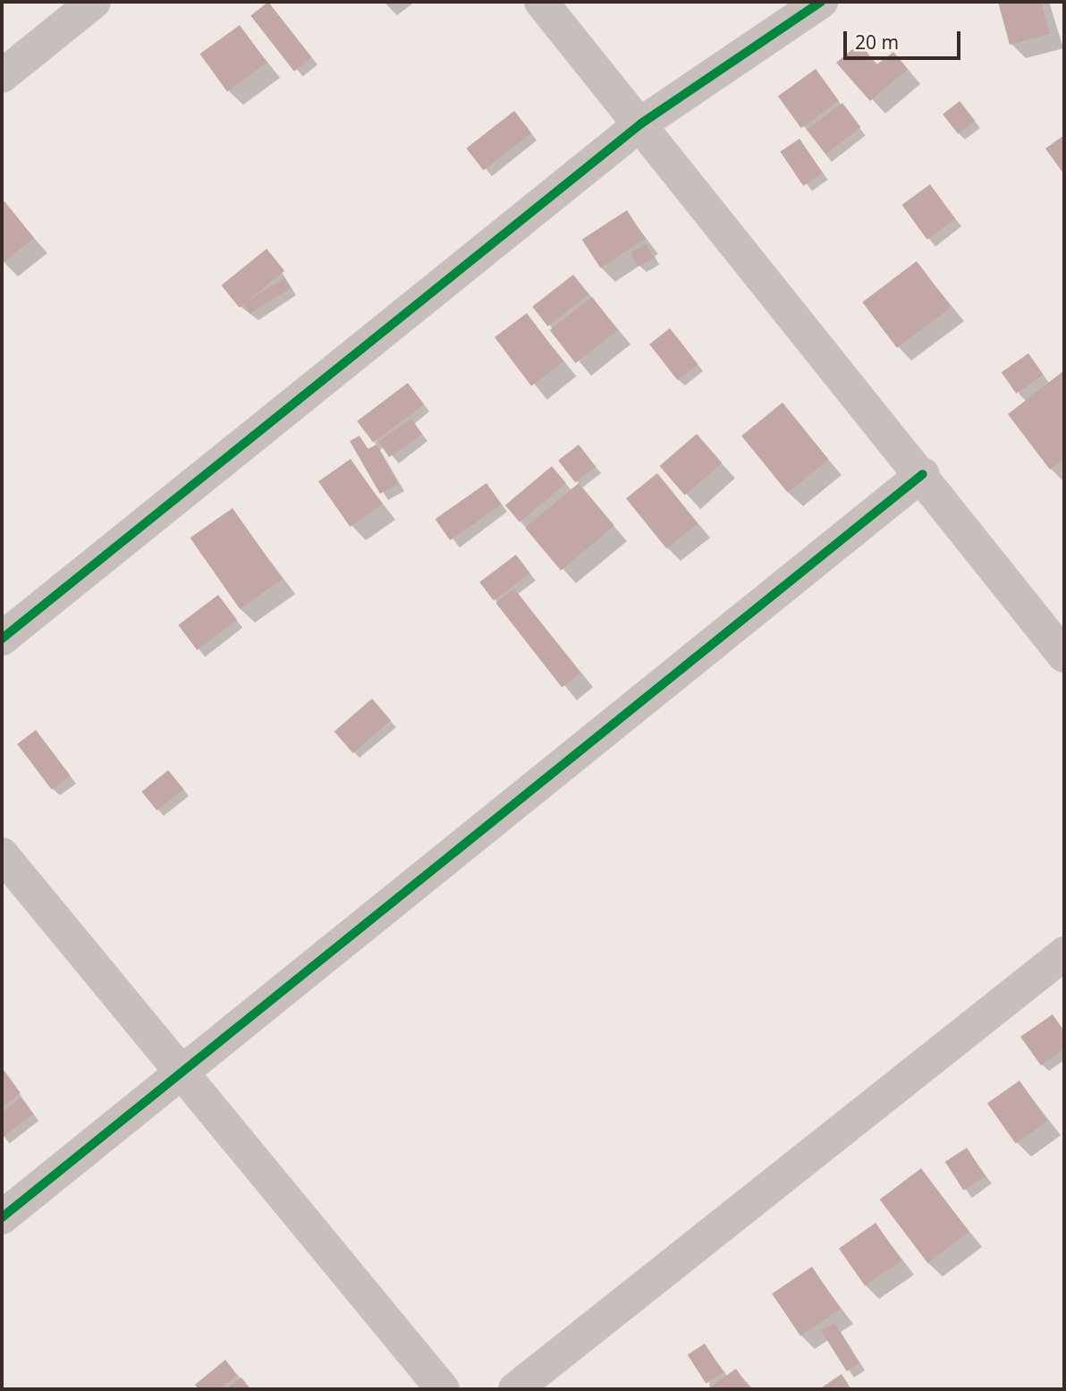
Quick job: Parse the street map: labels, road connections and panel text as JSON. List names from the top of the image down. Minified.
{"scale_bar":"20 m"}
